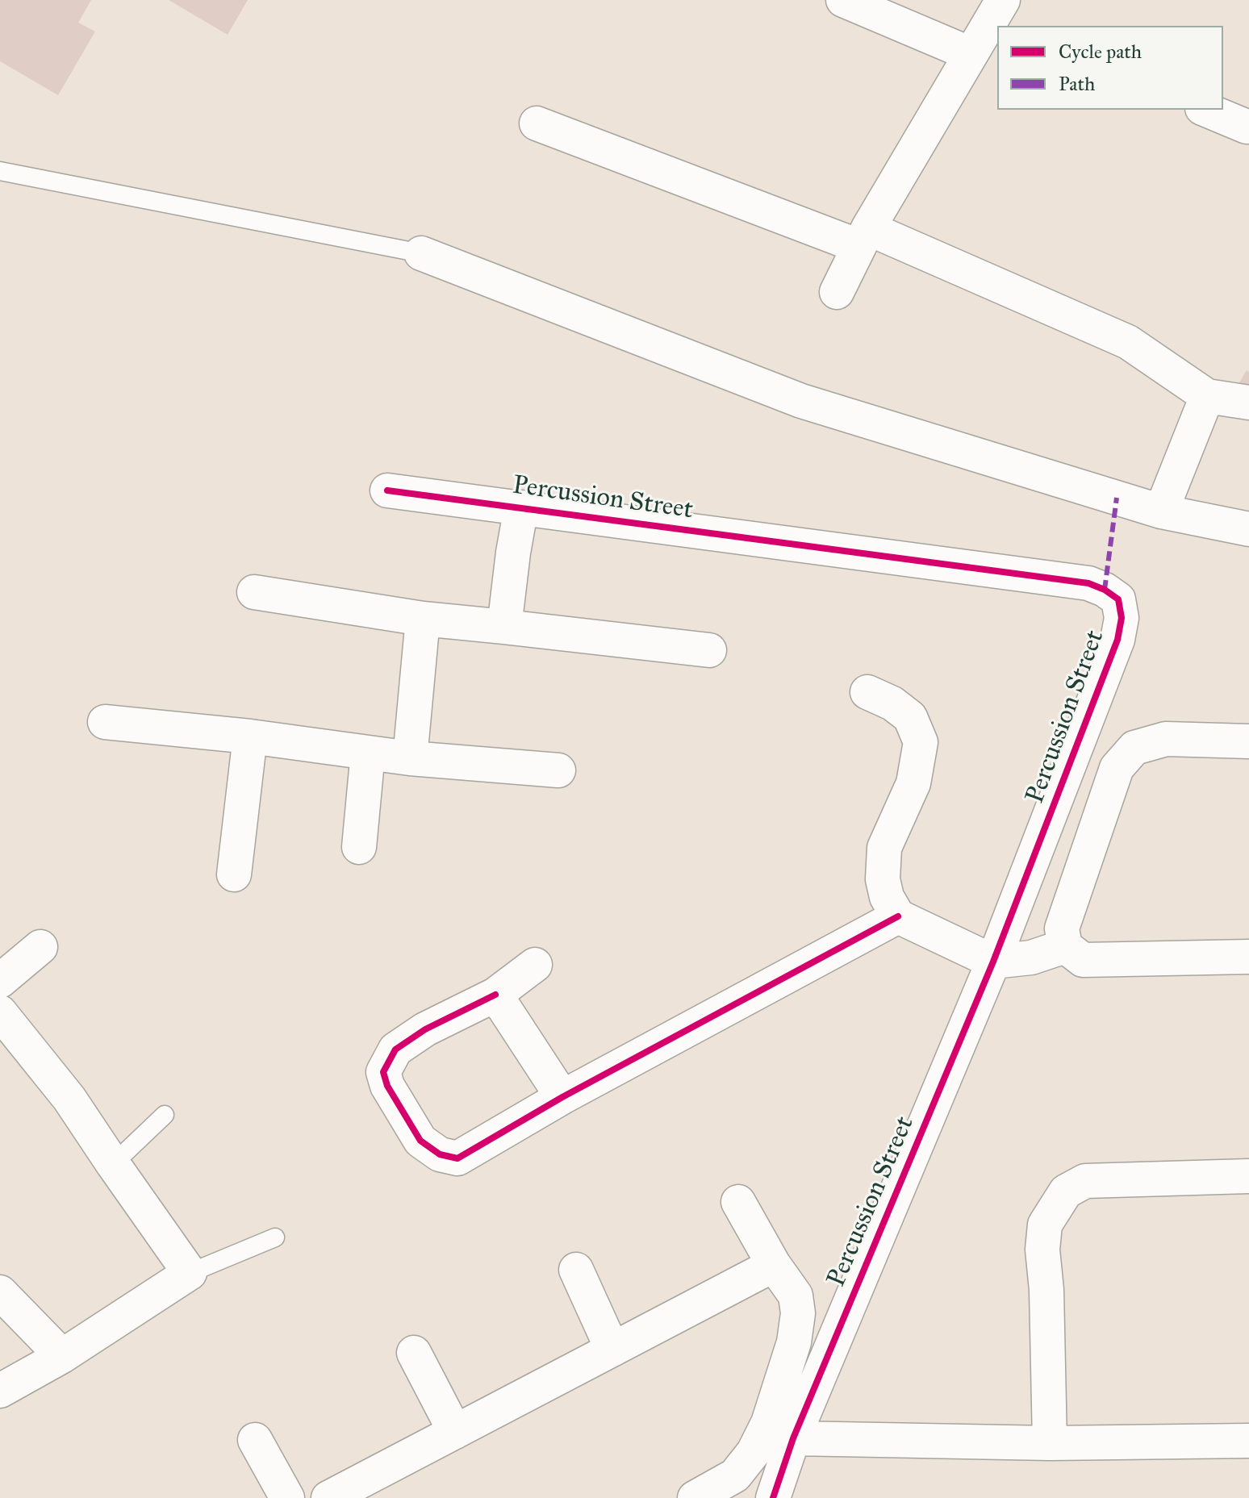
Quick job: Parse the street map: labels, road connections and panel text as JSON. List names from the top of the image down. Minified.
{"streets":{"street":["Percussion Street"]},"legend":["Cycle path","Path"]}
